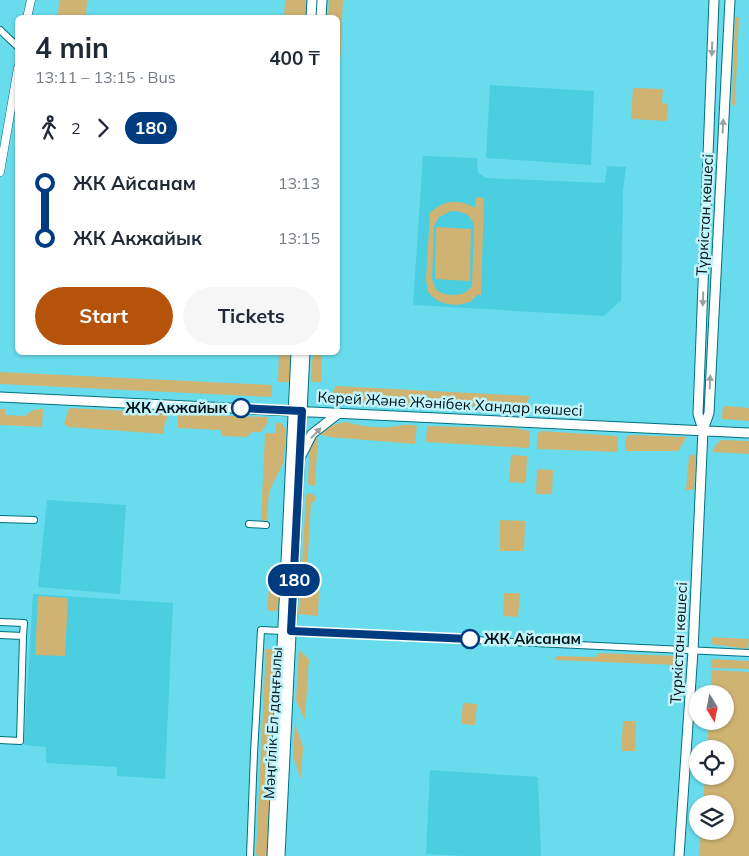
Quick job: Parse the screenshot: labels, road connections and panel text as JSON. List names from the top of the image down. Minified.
{"streets":{"main road":["Түркістан көшесі","Керей Және Жәнібек Хандар көшесі","Мәңгілік Ел даңғылы"]},"crossings":[["Түркістан көшесі","Керей Және Жәнібек Хандар көшесі"],["Керей Және Жәнібек Хандар көшесі","Мәңгілік Ел даңғылы"]],"places":["ЖК Акжайык","ЖК Айсанам"],"lines":["bus line 180"],"north":"bottom","page":{"on_map":"180","heading":["4 min","13:11 – 13:15 · Bus","400 ₸"],"legs":["2","180"],"list":[{"name":"ЖК Айсанам","value":"13:13"},{"name":"ЖК Акжайык","value":"13:15"}],"buttons":["Start","Tickets"]}}
